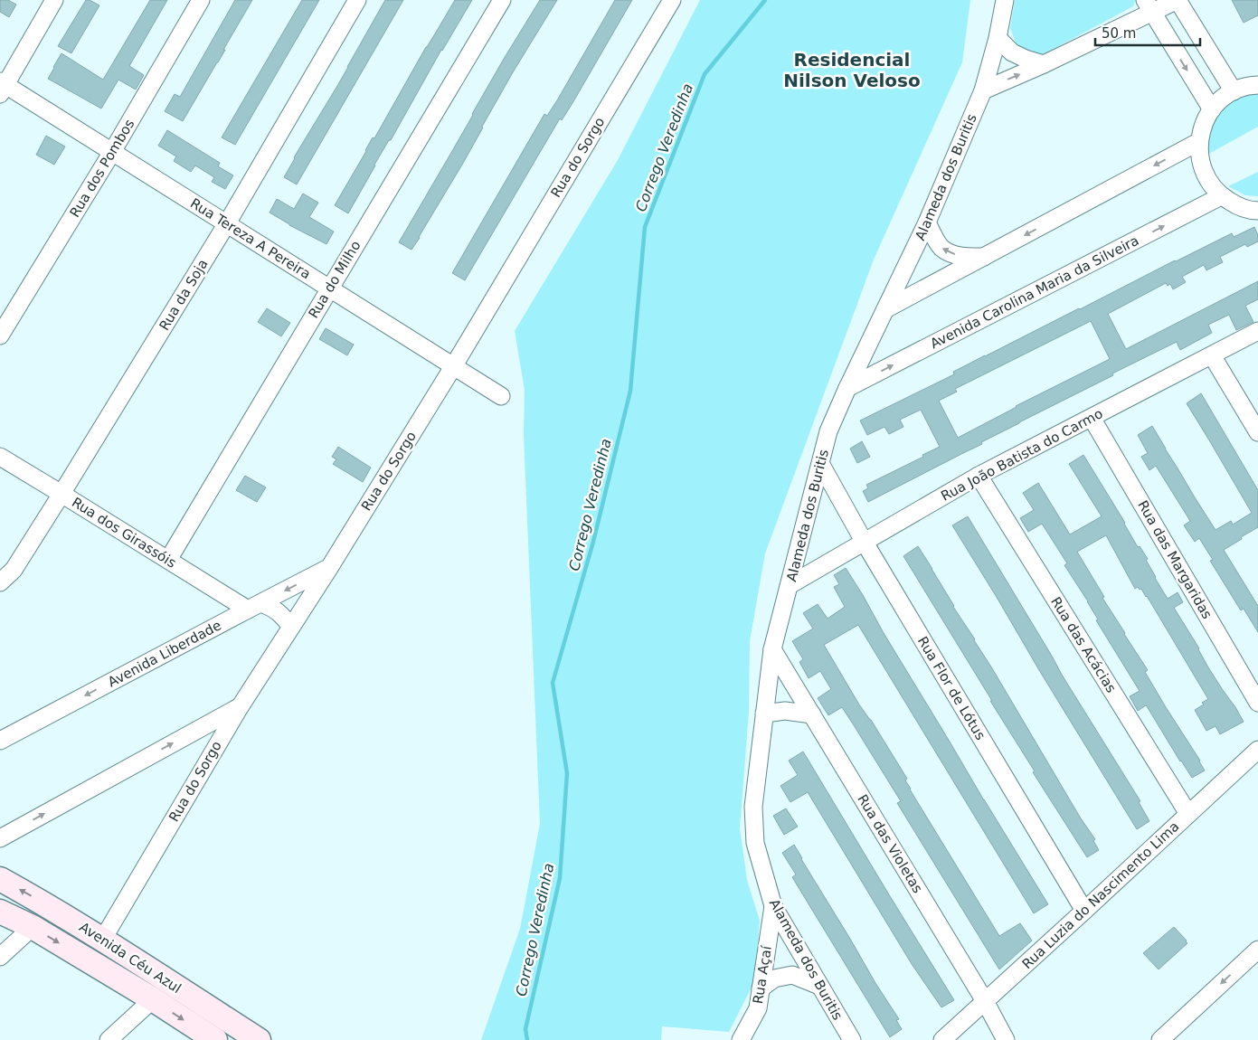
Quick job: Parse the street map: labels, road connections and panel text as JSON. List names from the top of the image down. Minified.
{"streets":{"street":["Rua do Sorgo","Rua dos Pombos","Alameda dos Buritis","Rua Tereza A Pereira","Rua do Milho","Avenida Carolina Maria da Silveira","Rua da Soja","Rua João Batista do Carmo","Rua dos Girassóis","Rua das Margaridas","Rua das Acácias","Avenida Liberdade","Rua Flor de Lótus","Rua das Violetas","Rua Luzia do Nascimento Lima","Avenida Céu Azul","Rua Açaí"]},"crossings":[["Rua do Sorgo","Rua Tereza A Pereira"],["Rua do Sorgo","Rua dos Girassóis"],["Rua do Sorgo","Avenida Liberdade"],["Rua do Sorgo","Avenida Céu Azul"],["Rua dos Pombos","Rua Tereza A Pereira"],["Alameda dos Buritis","Avenida Carolina Maria da Silveira"],["Alameda dos Buritis","Rua João Batista do Carmo"],["Alameda dos Buritis","Rua Flor de Lótus"],["Alameda dos Buritis","Rua das Violetas"],["Alameda dos Buritis","Rua Açaí"],["Rua Tereza A Pereira","Rua do Milho"],["Rua Tereza A Pereira","Rua da Soja"],["Rua do Milho","Rua dos Girassóis"],["Rua da Soja","Rua dos Girassóis"],["Rua João Batista do Carmo","Rua das Margaridas"],["Rua João Batista do Carmo","Rua das Acácias"],["Rua João Batista do Carmo","Rua Flor de Lótus"],["Rua dos Girassóis","Avenida Liberdade"],["Rua das Acácias","Rua Luzia do Nascimento Lima"],["Rua Flor de Lótus","Rua Luzia do Nascimento Lima"],["Rua das Violetas","Rua Luzia do Nascimento Lima"]],"districts":["Residencial Nilson Veloso"],"water":["Corrego Veredinha"],"scale_bar":"50 m"}
